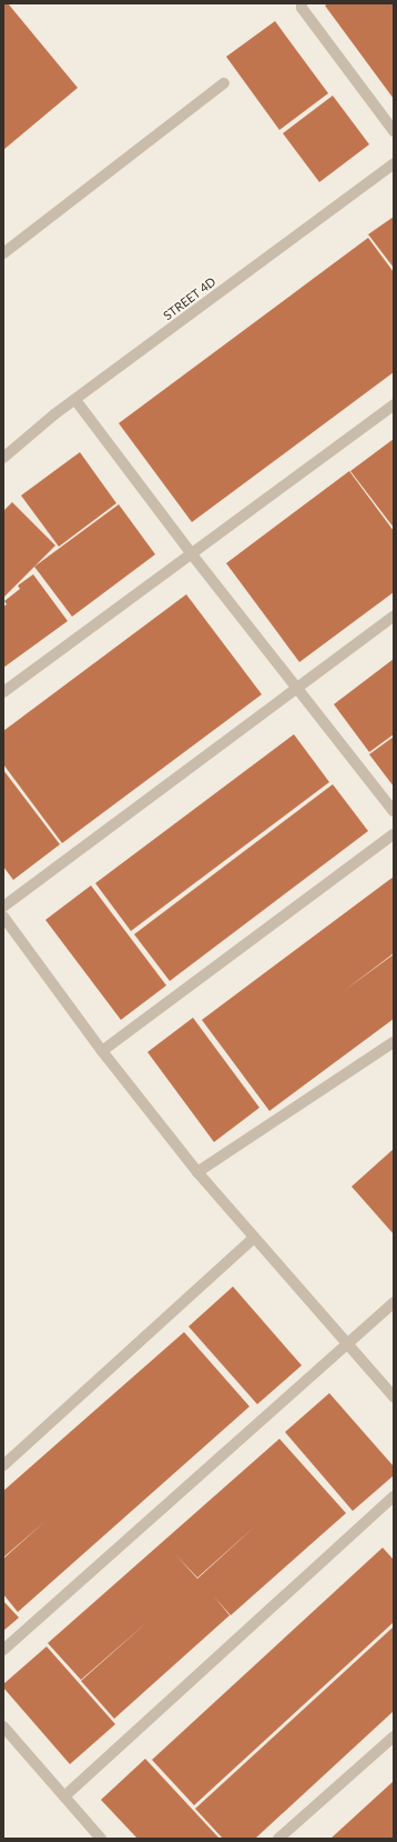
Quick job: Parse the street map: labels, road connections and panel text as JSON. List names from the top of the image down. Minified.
{"streets":{"street":["STREET 4D"]}}
